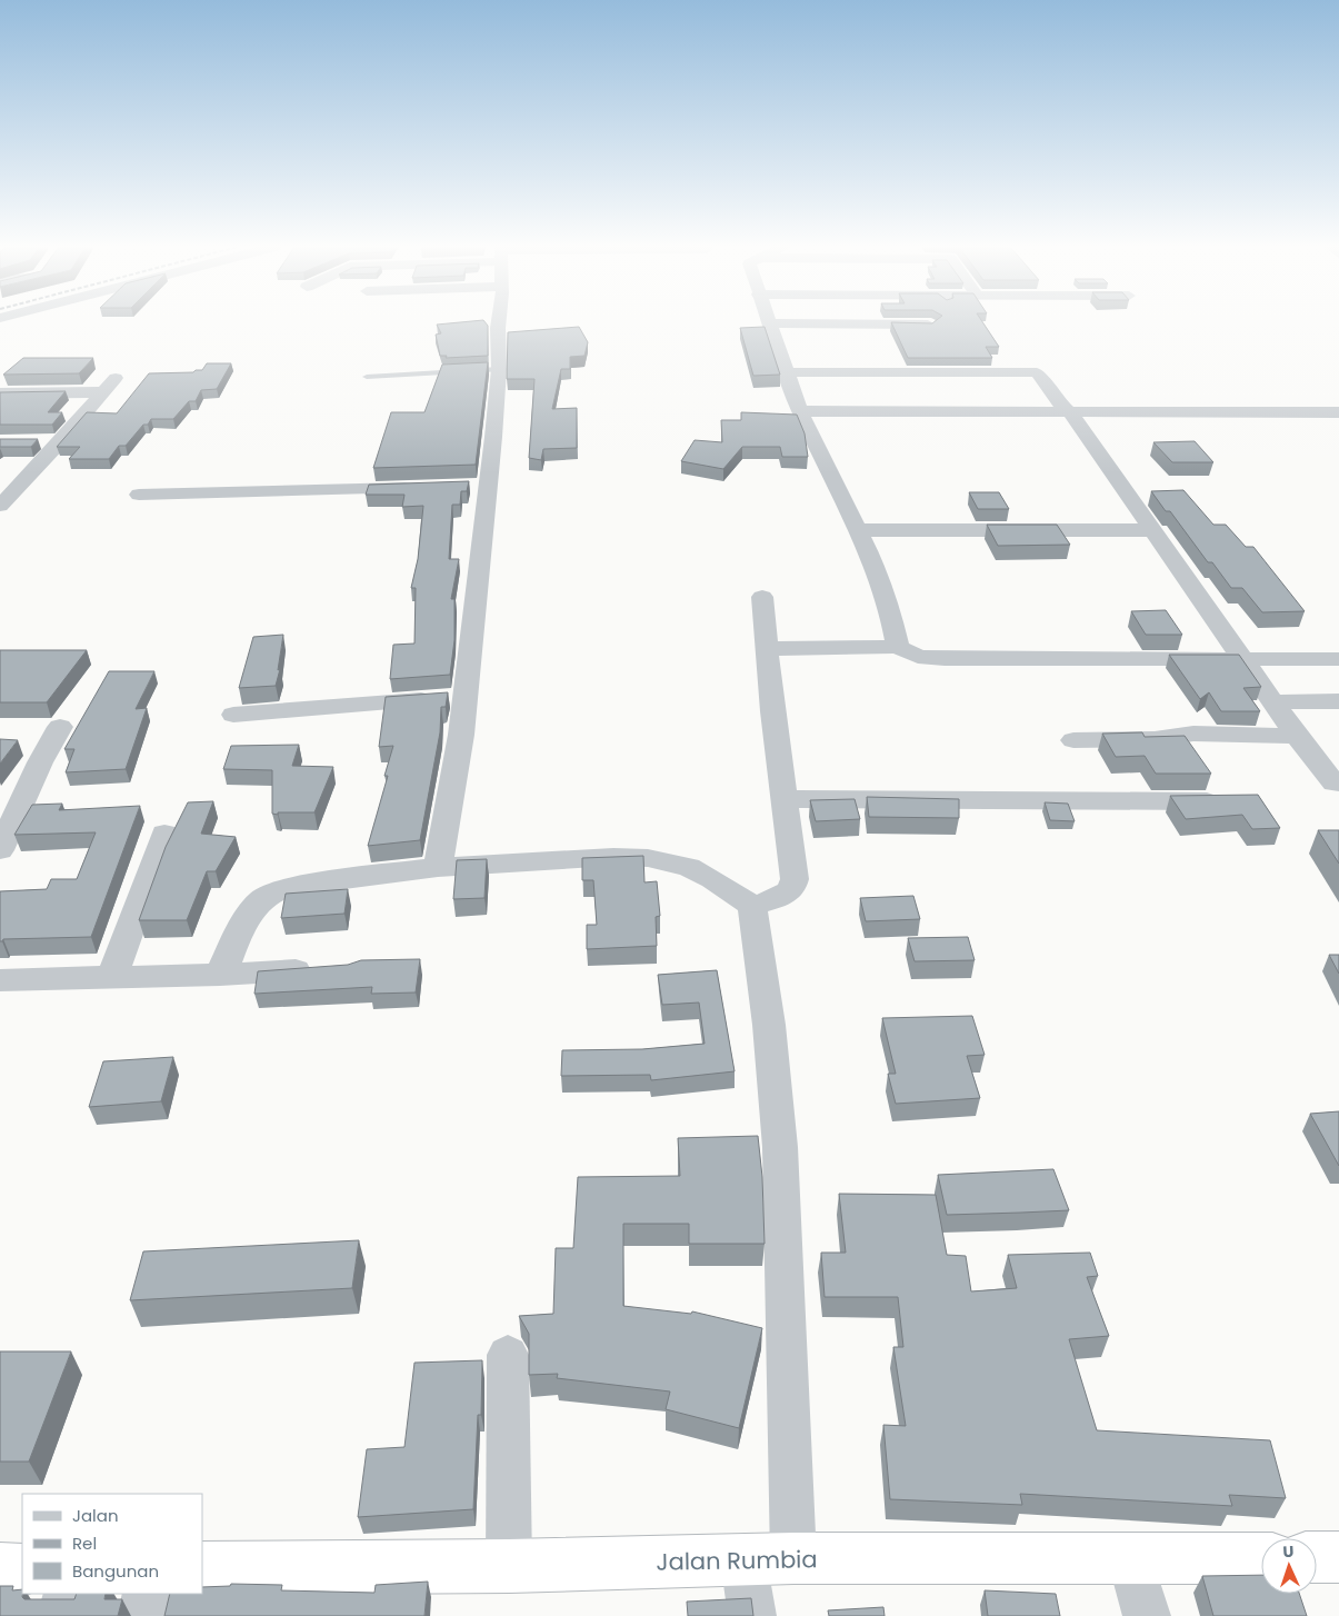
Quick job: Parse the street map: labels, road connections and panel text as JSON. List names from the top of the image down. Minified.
{"streets":{"highway":["Jalan Rumbia"]},"legend":["Jalan","Rel","Bangunan"],"north":"top"}
